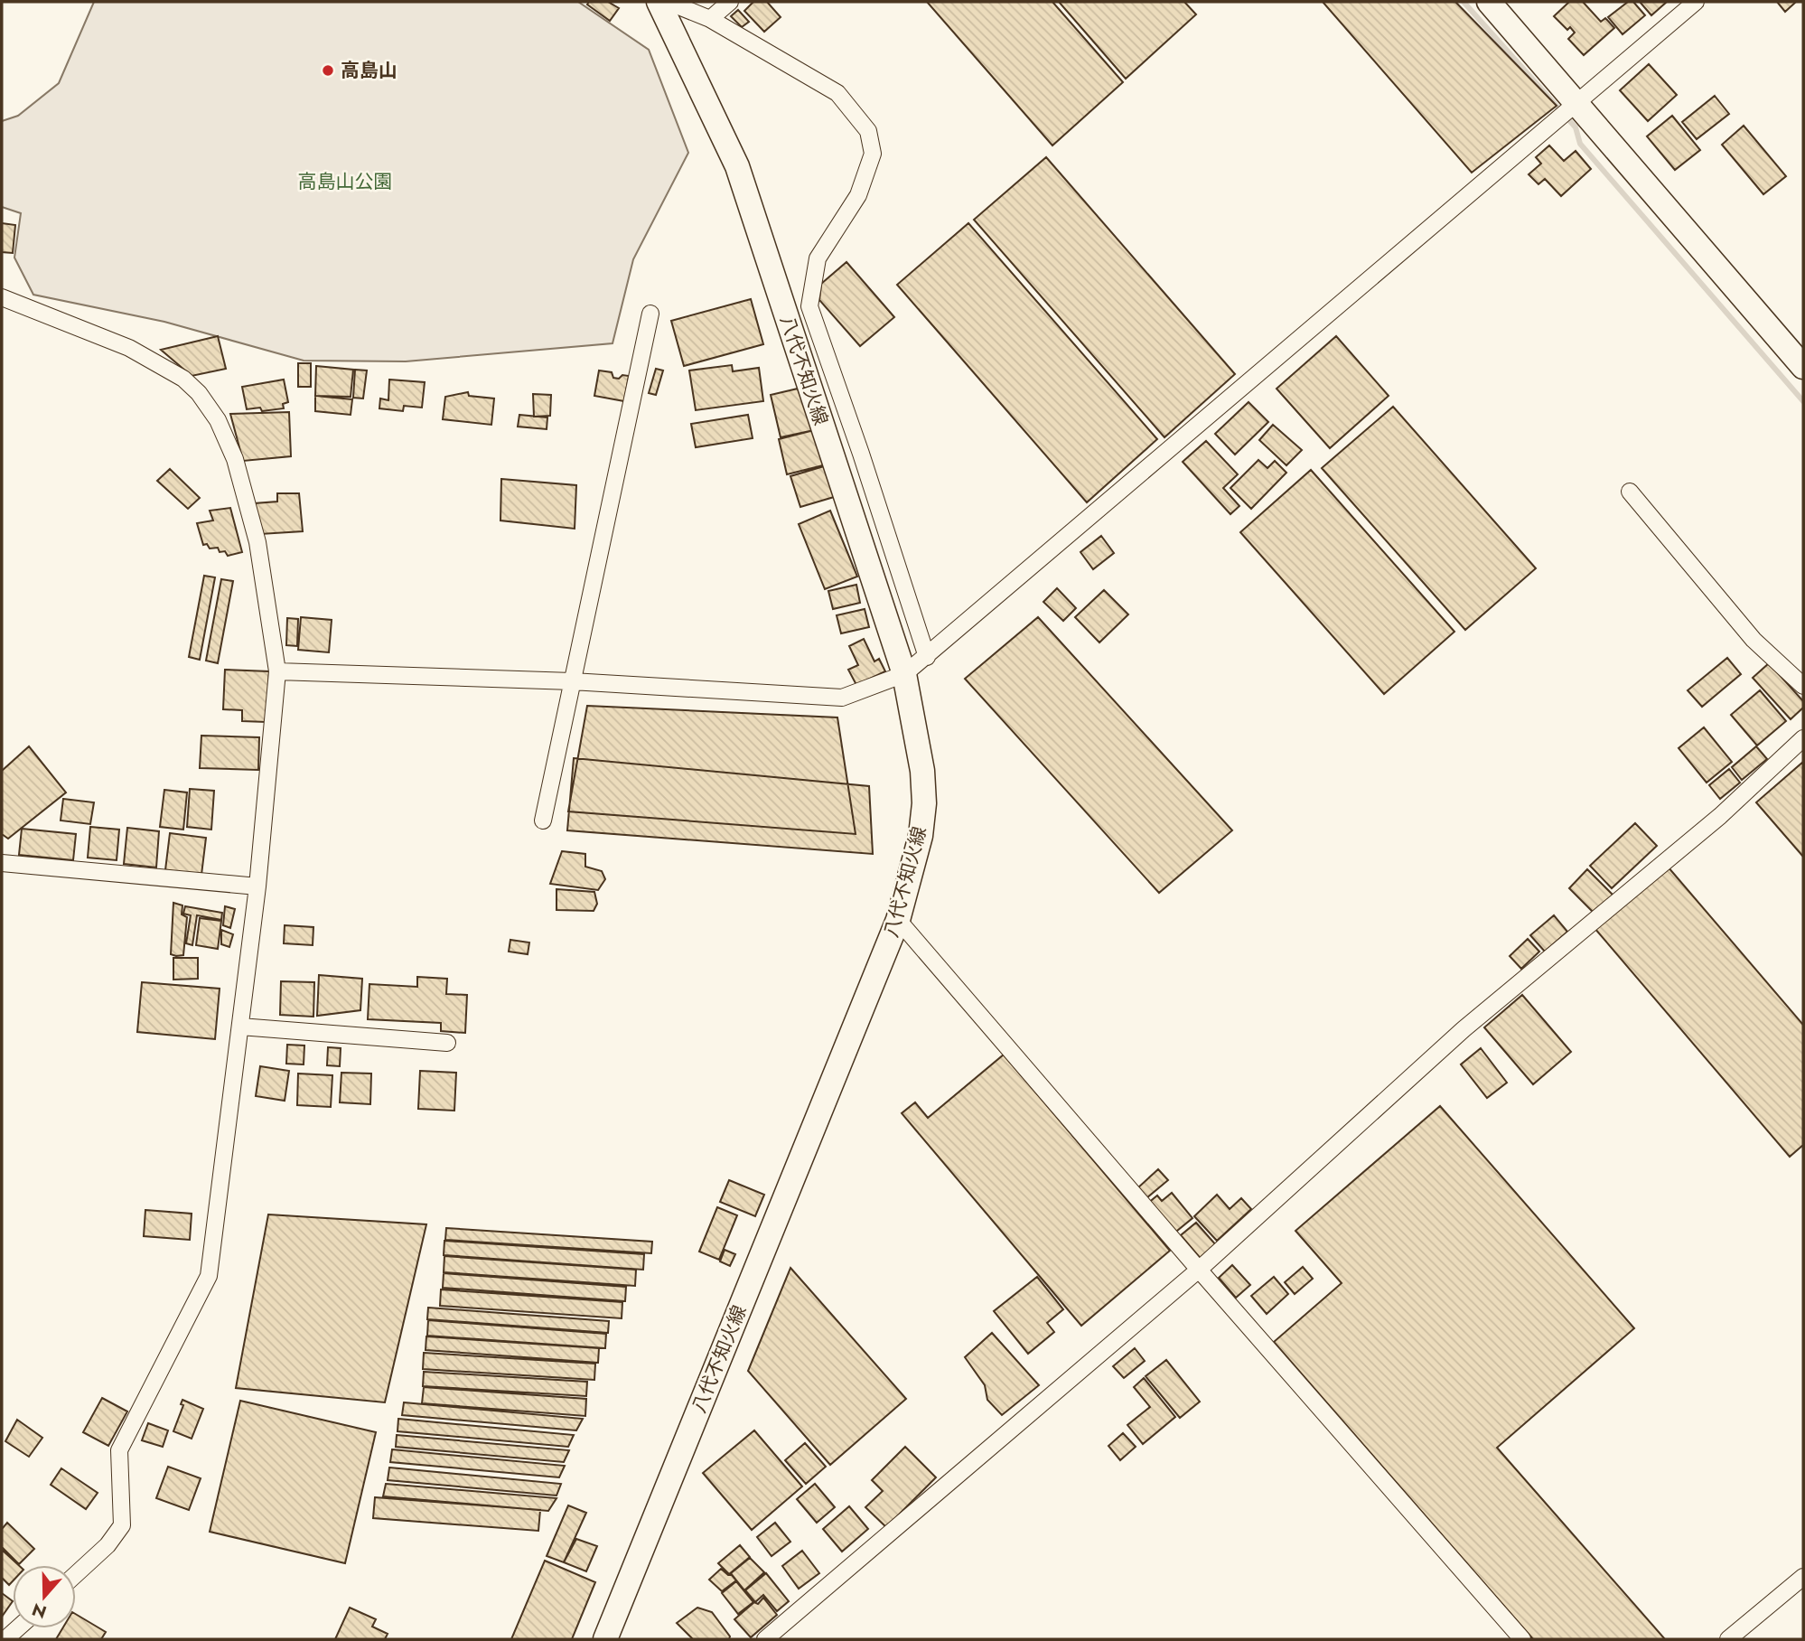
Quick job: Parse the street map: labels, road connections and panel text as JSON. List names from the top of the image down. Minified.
{"streets":{"main road":["八代不知火線"]},"parks":["高島山公園"],"places":["高島山"],"north":"bottom"}
